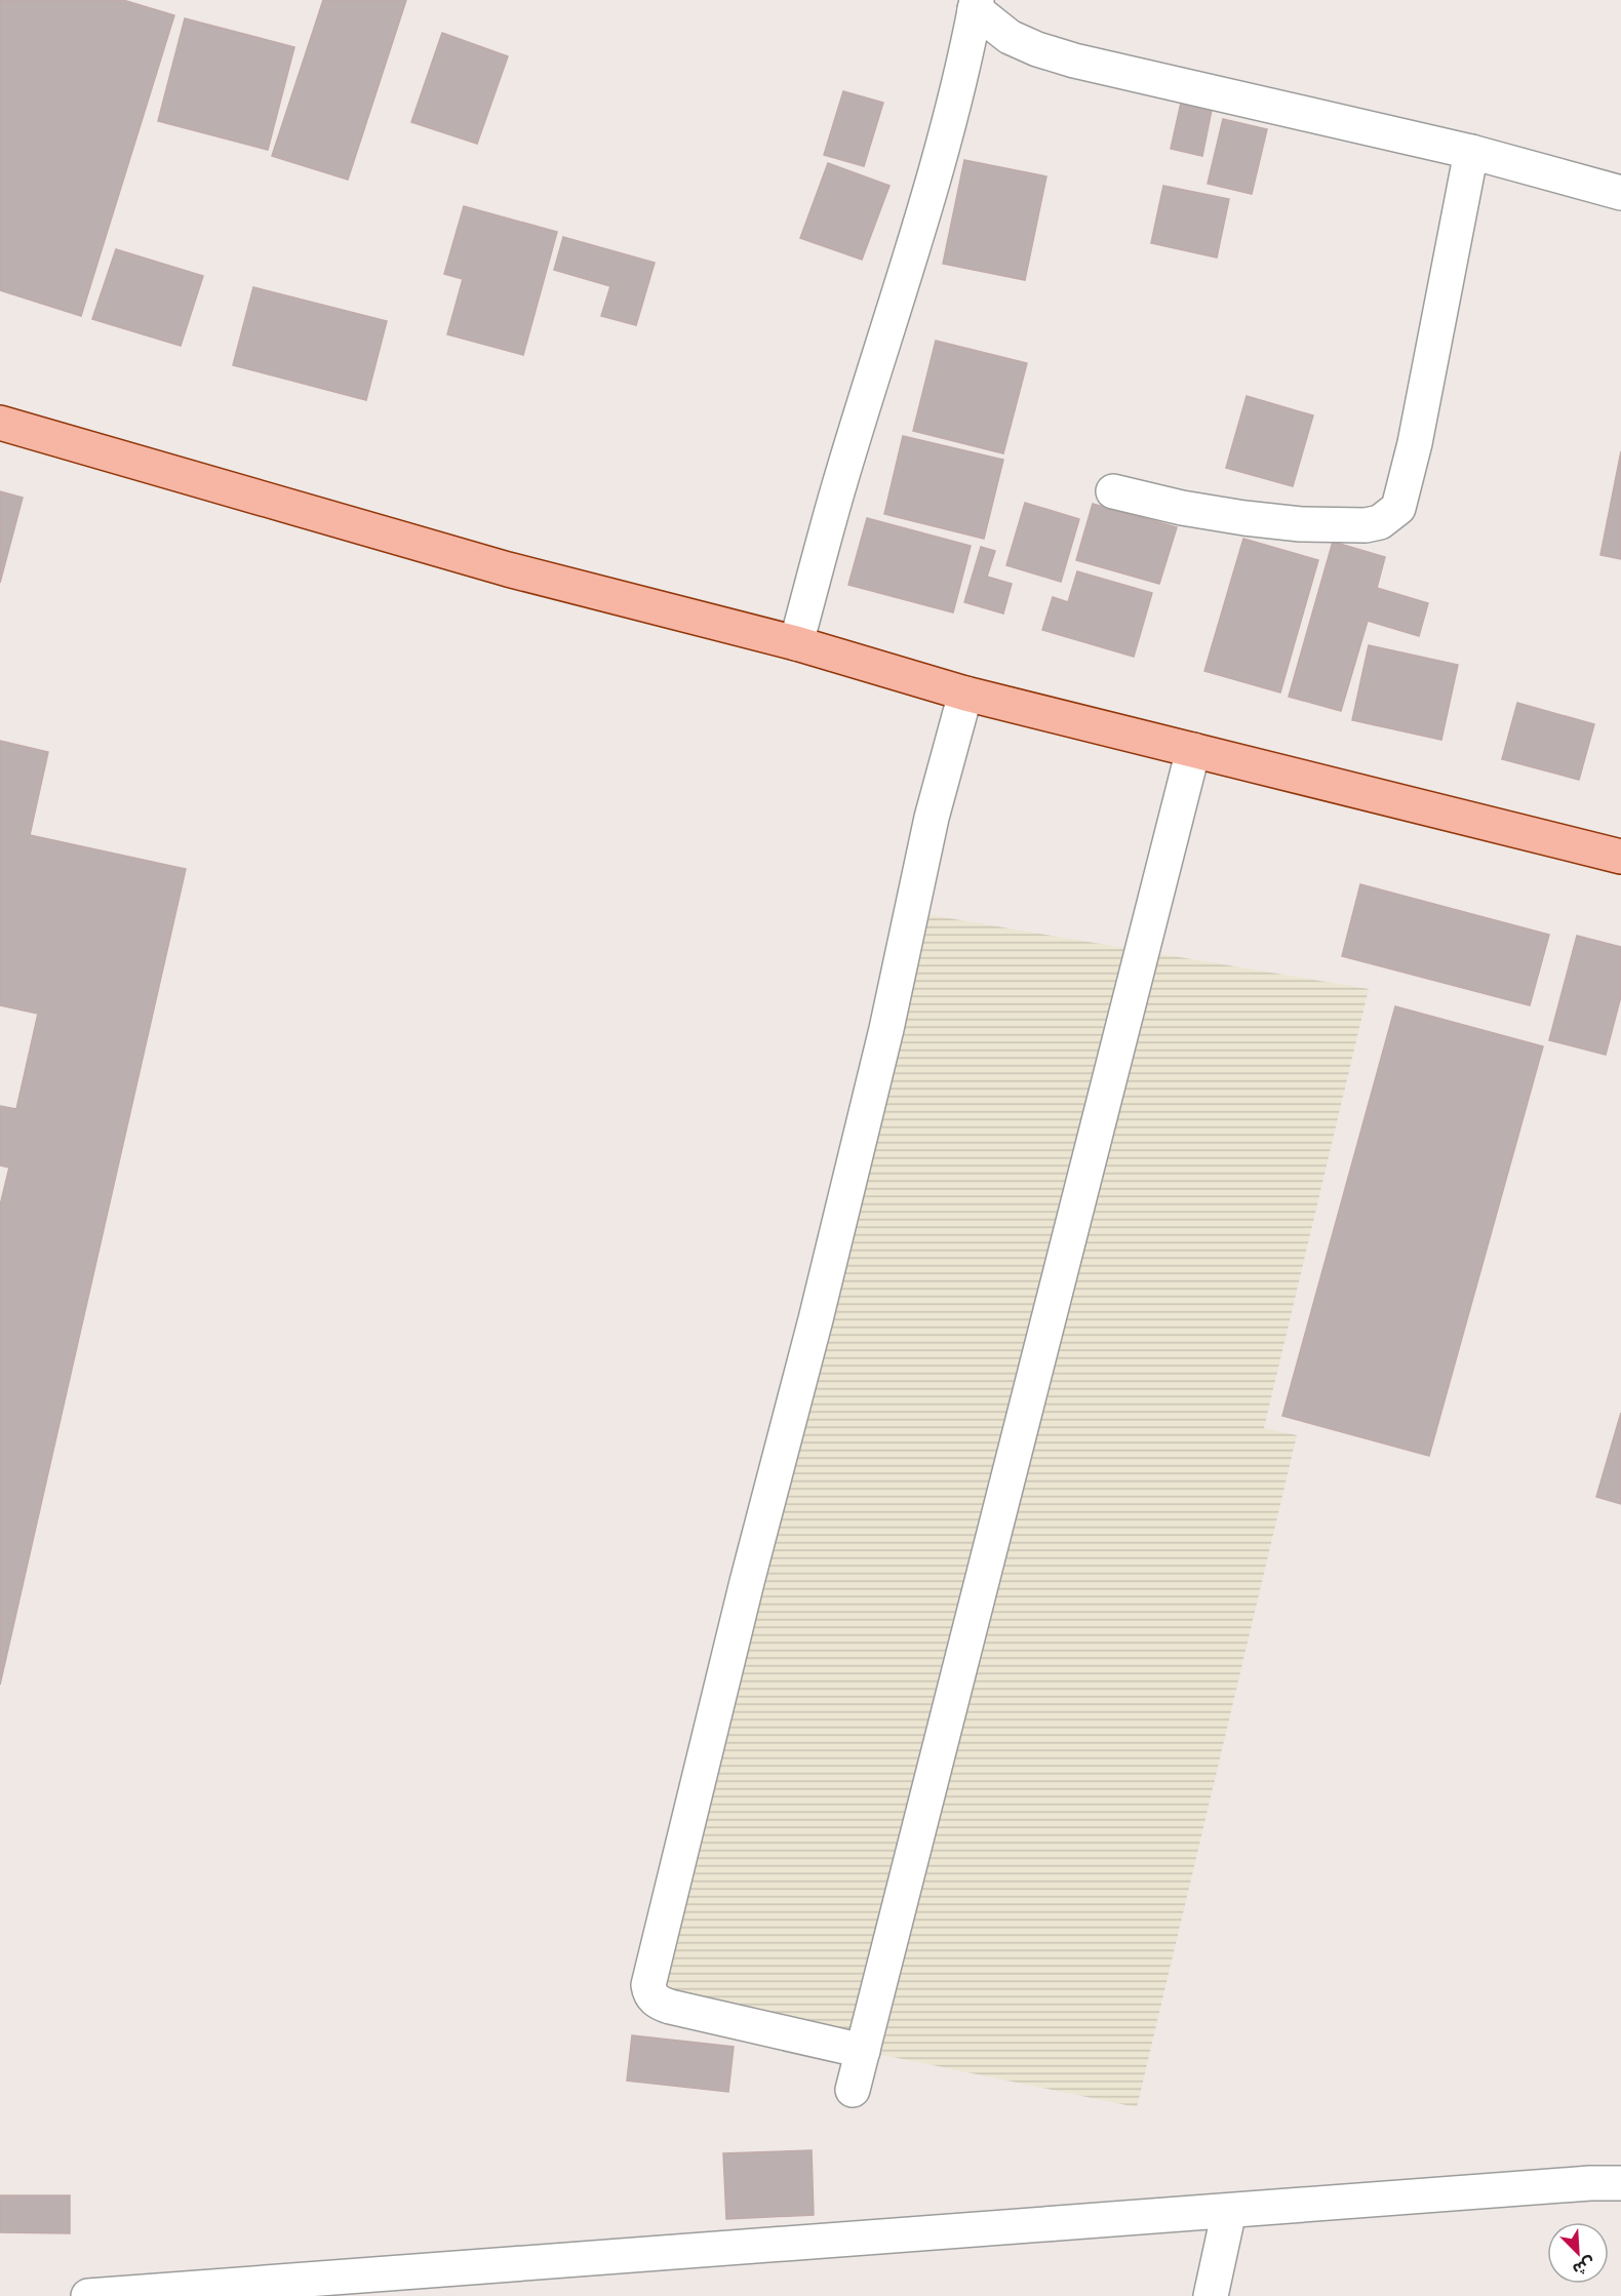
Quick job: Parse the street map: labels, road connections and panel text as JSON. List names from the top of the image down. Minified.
{"north":"bottom right"}
